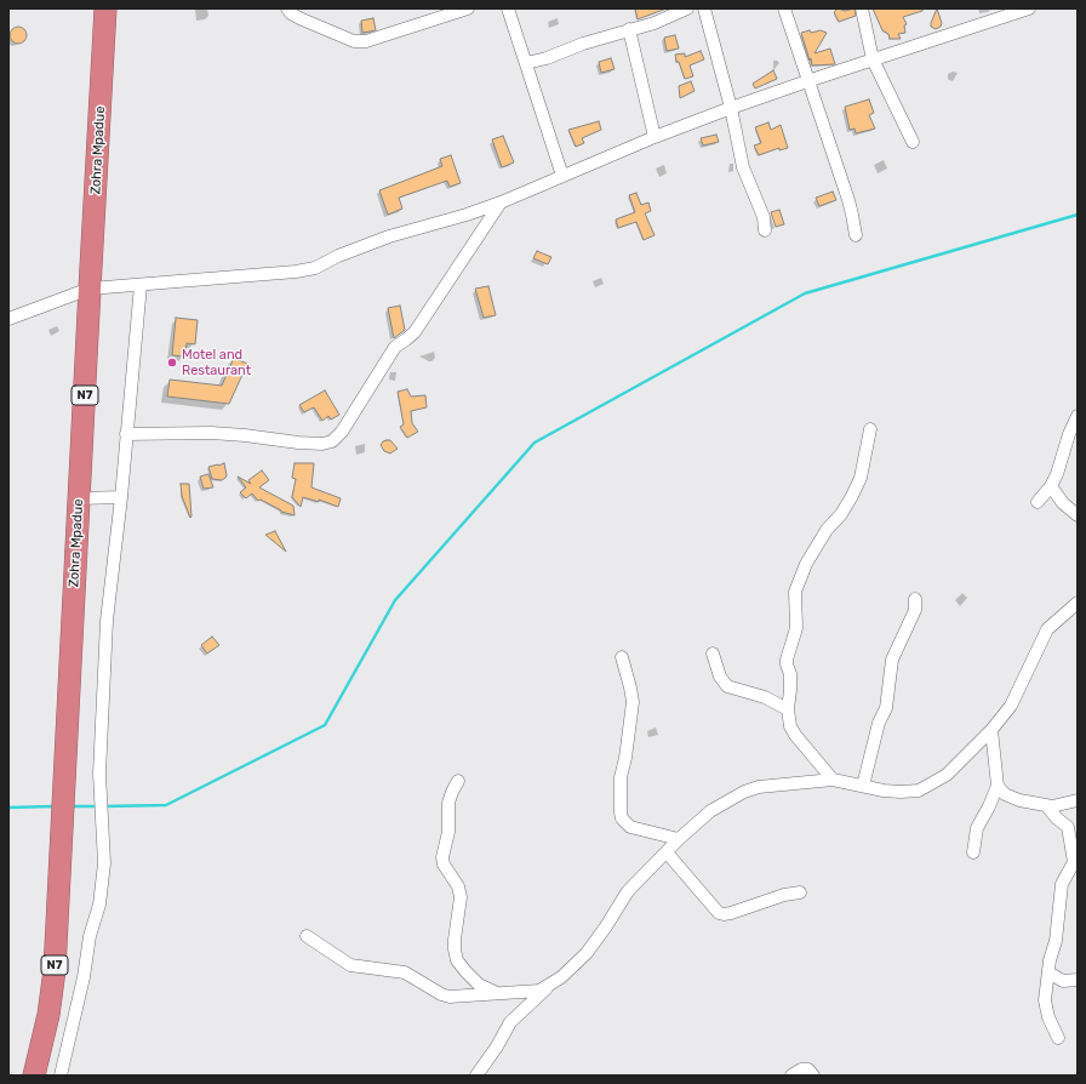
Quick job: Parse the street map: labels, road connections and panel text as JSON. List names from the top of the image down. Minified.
{"streets":{"highway":["Zohra Mpadue","N7"]},"places":["Motel and Restaurant"]}
